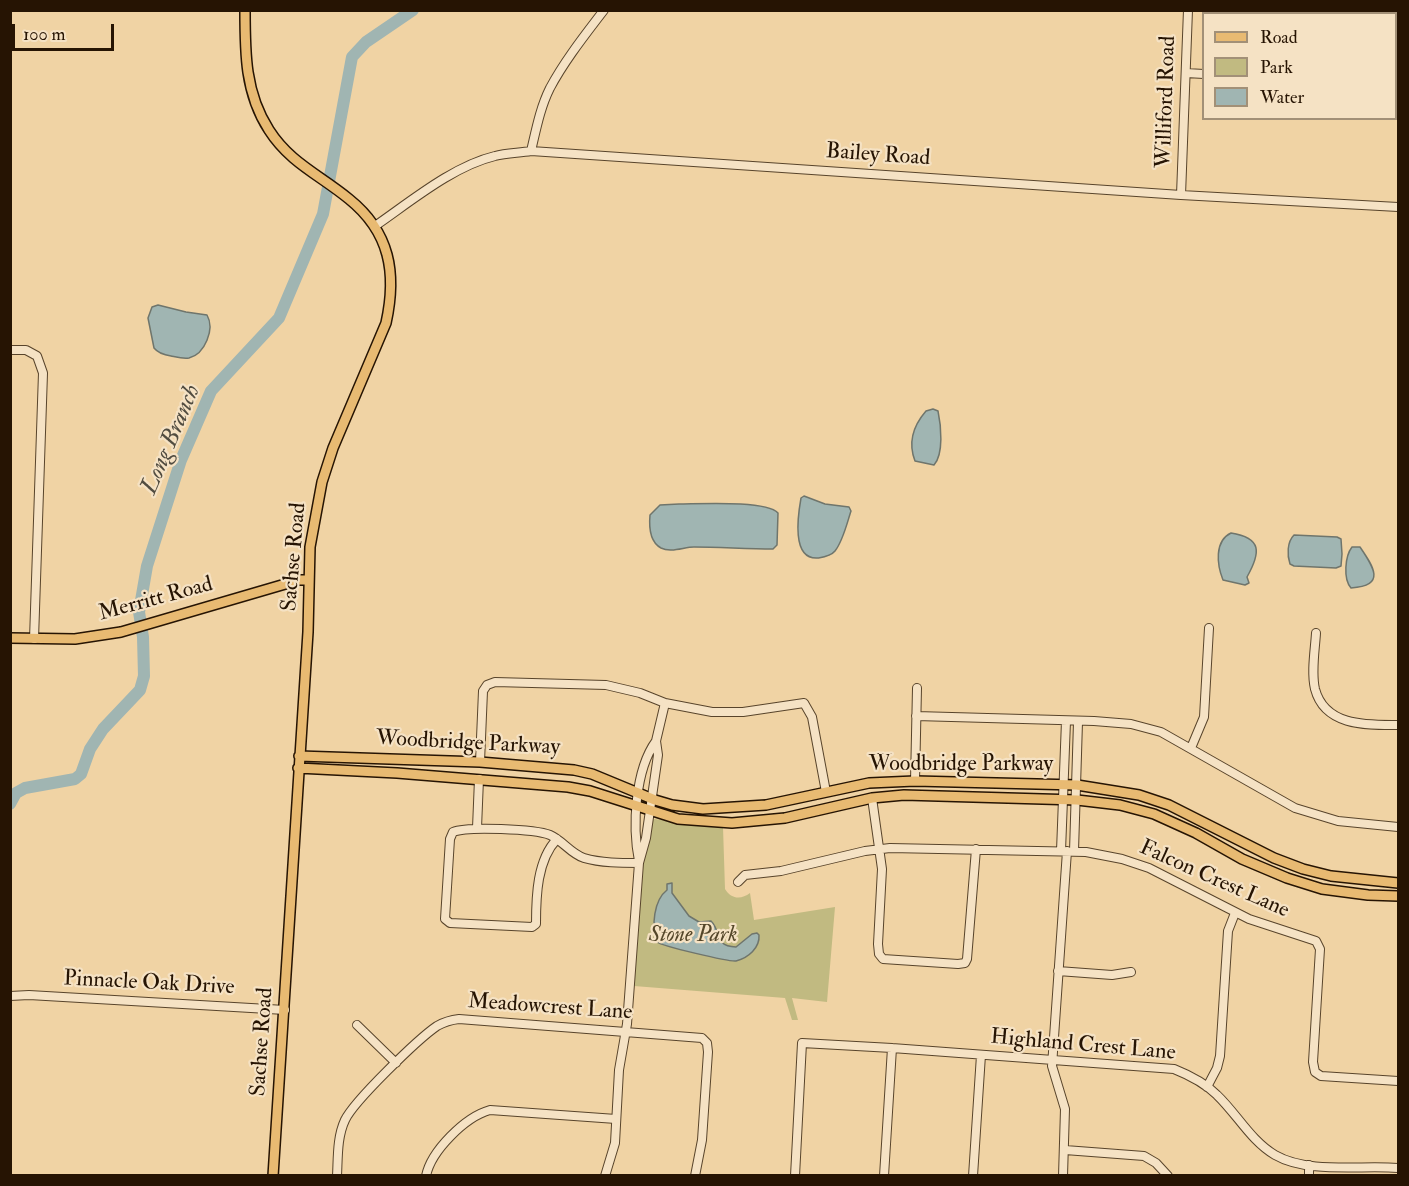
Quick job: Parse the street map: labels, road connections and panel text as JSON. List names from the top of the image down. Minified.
{"streets":{"main road":["Sachse Road","Merritt Road","Woodbridge Parkway"],"street":["Williford Road","Bailey Road","Falcon Crest Lane","Pinnacle Oak Drive","Meadowcrest Lane","Highland Crest Lane"]},"crossings":[["Williford Road","Bailey Road"],["Bailey Road","Sachse Road"],["Sachse Road","Merritt Road"],["Sachse Road","Woodbridge Parkway"],["Sachse Road","Pinnacle Oak Drive"]],"water":["Long Branch"],"parks":["Stone Park"],"legend":["Road","Park","Water"],"scale_bar":"100 m"}
